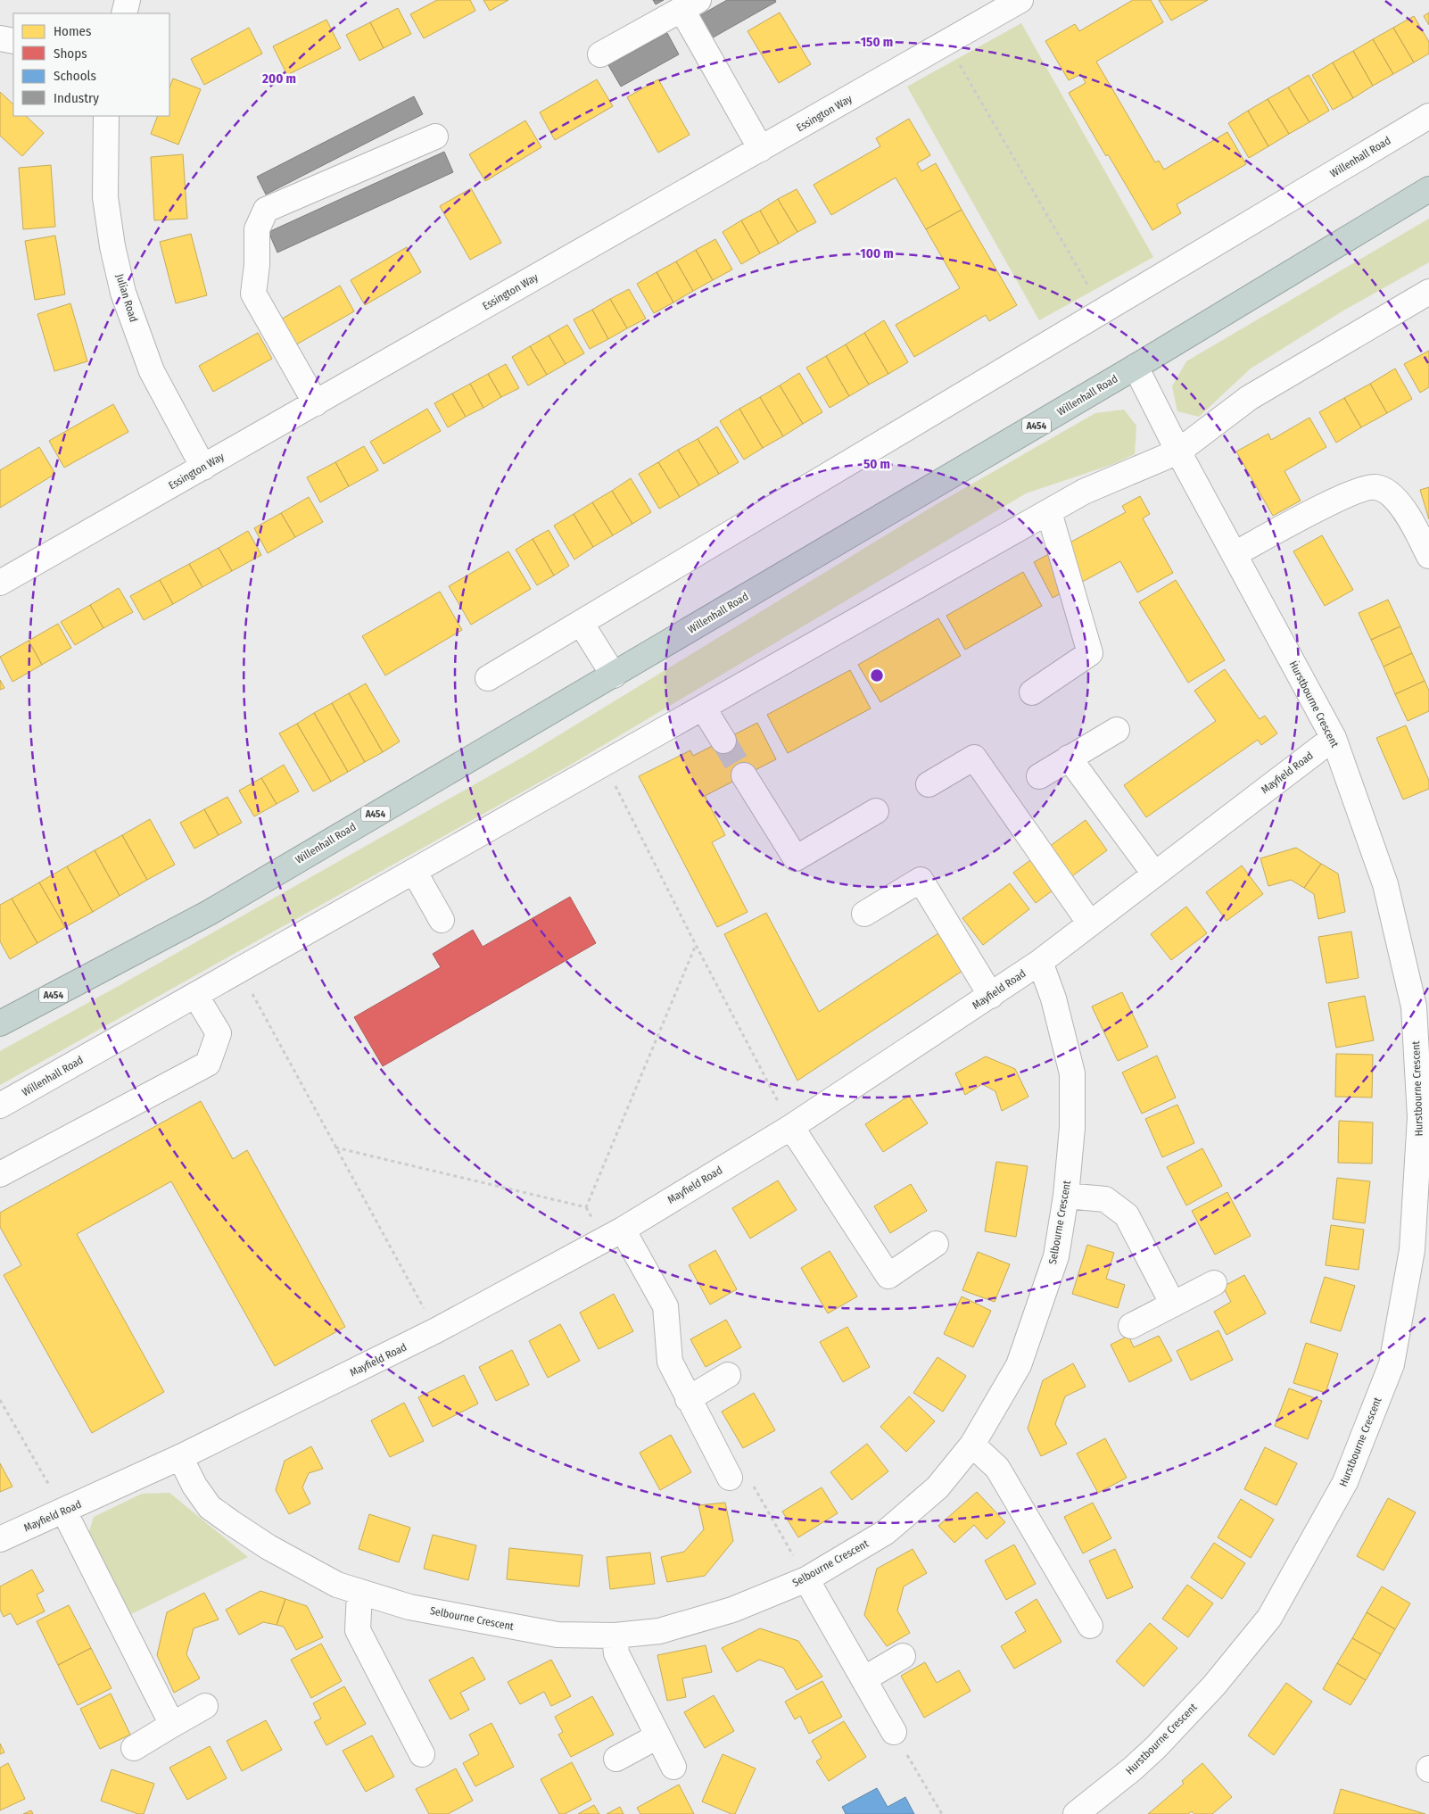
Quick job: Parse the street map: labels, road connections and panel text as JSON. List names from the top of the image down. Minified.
{"streets":{"highway":["Willenhall Road","A454"],"street":["Essington Way","Julian Road","Hurstbourne Crescent","Mayfield Road","Selbourne Crescent"]},"crossings":[["Essington Way","Julian Road"],["Willenhall Road","Hurstbourne Crescent"],["Hurstbourne Crescent","Mayfield Road"],["Mayfield Road","Selbourne Crescent"]],"legend":["Homes","Shops","Schools","Industry"],"rings":["150 m","200 m","100 m","50 m"]}
